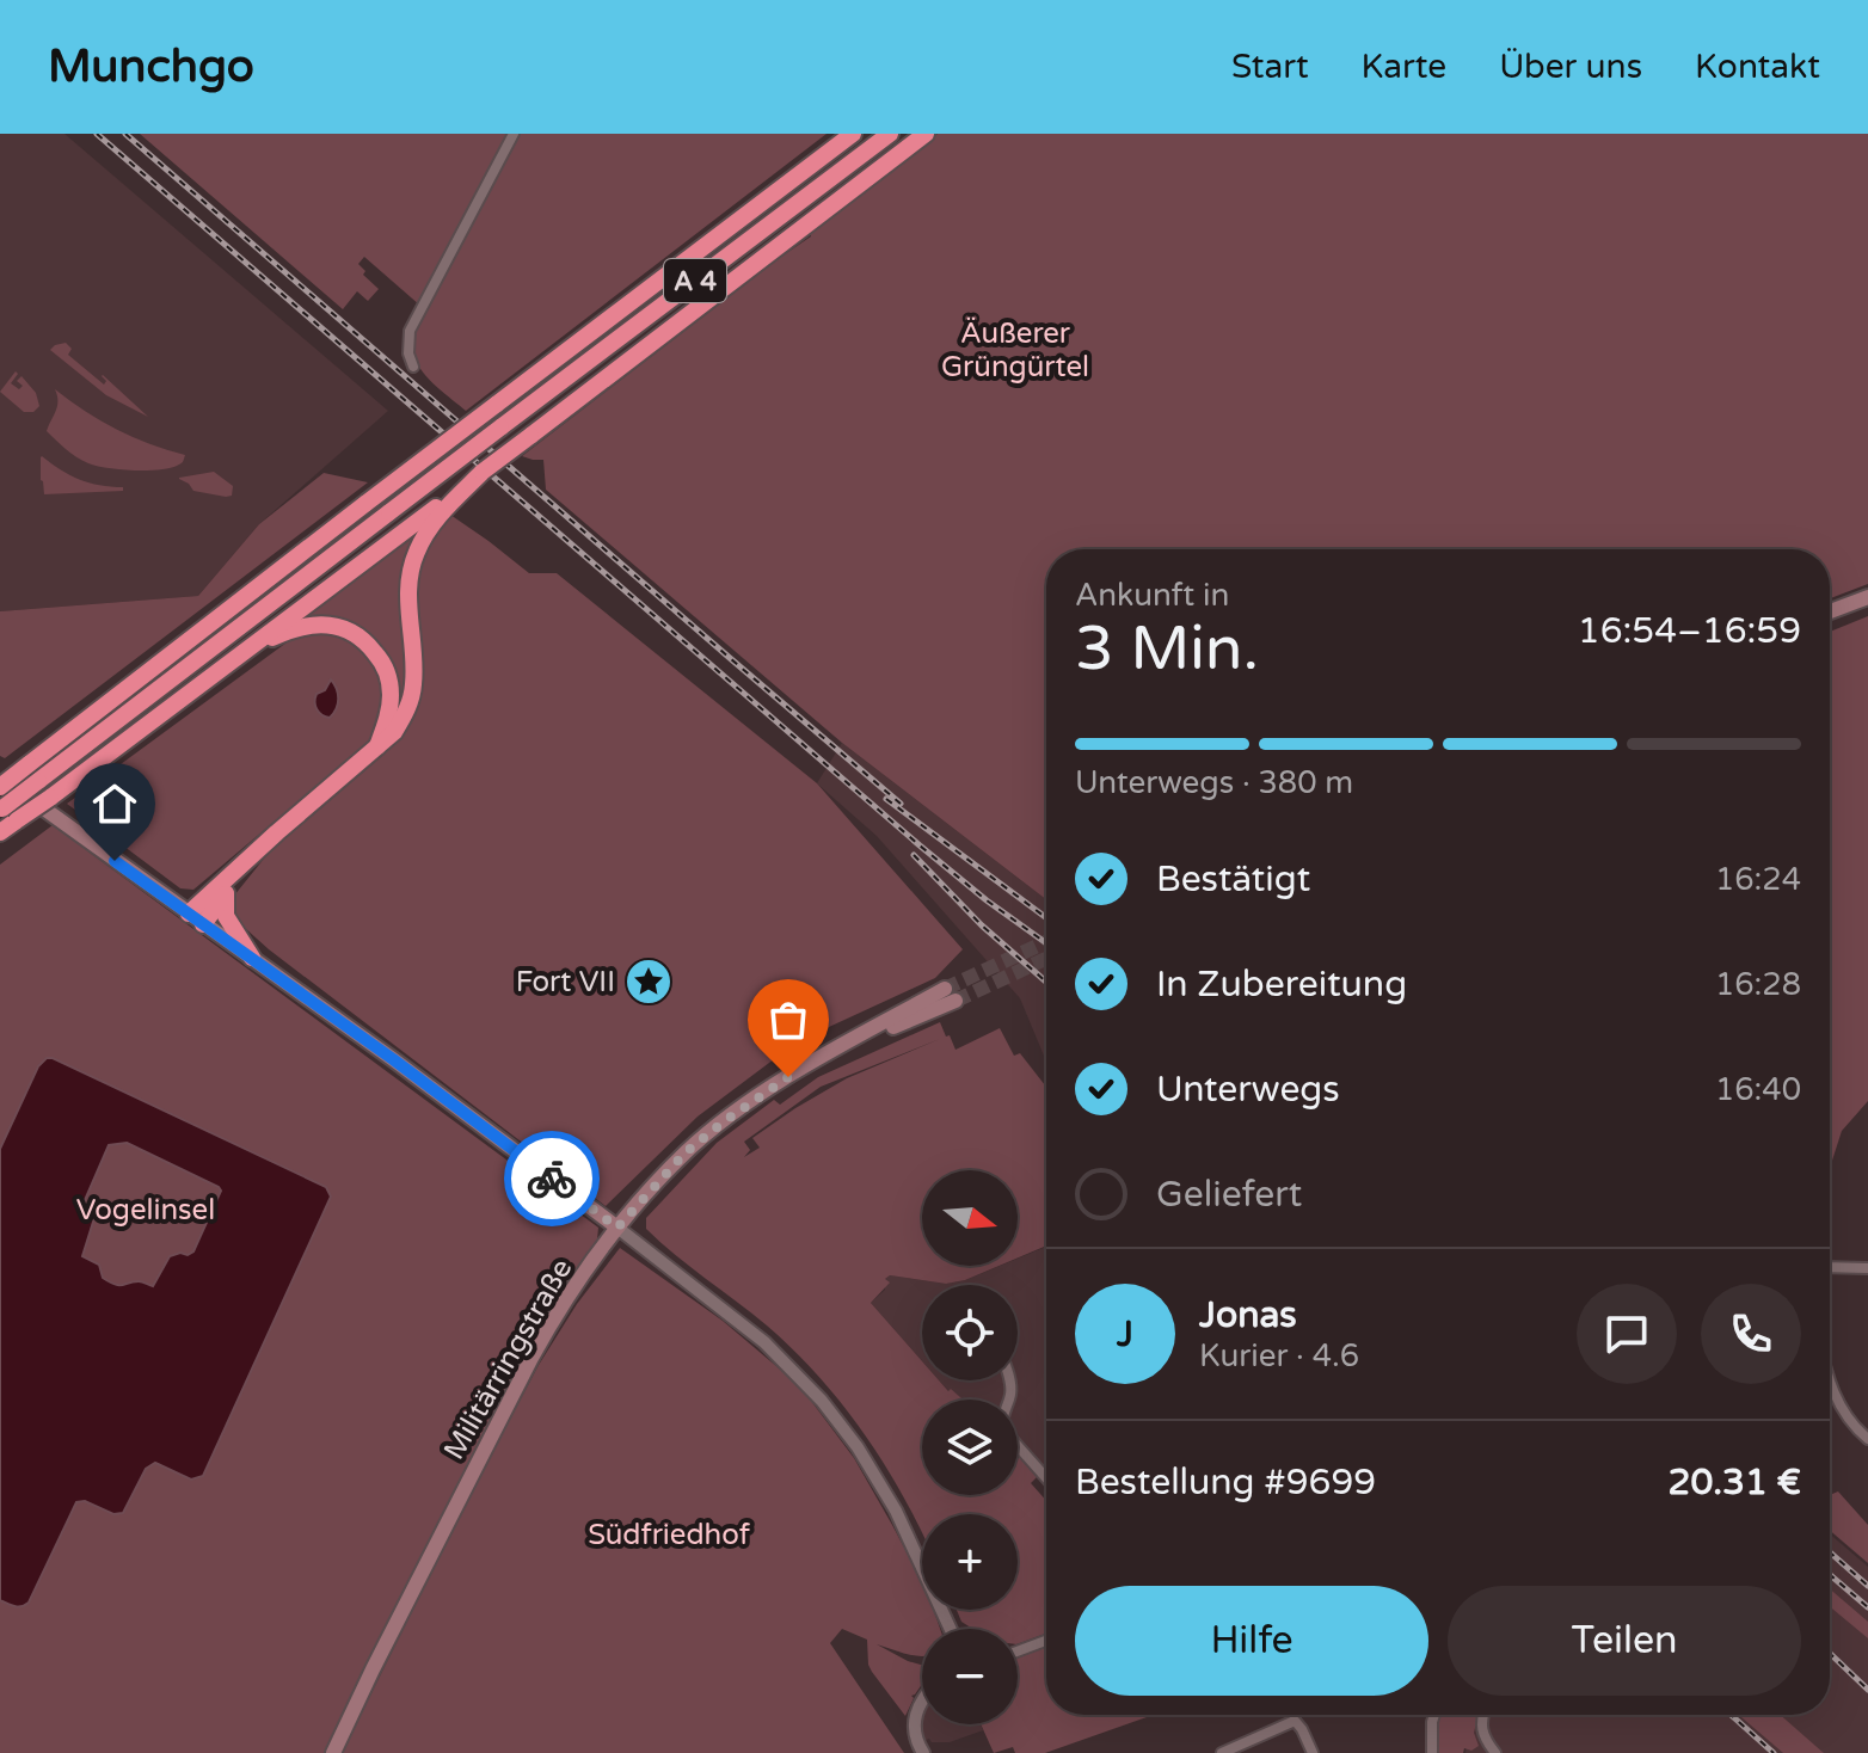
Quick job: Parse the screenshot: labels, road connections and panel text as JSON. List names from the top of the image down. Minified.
{"streets":{"highway":["A 4"],"main road":["Militärringstraße"]},"parks":["Äußerer Grüngürtel","Vogelinsel","Südfriedhof"],"places":{"place":["Fort VII"]},"north":"right","page":{"header":"Munchgo","nav":["Start","Karte","Über uns","Kontakt"],"heading":["3 Min.","Ankunft in","16:54–16:59"],"panel":["Jonas","Kurier · 4.6","Bestellung #9699","20.31 €"],"bar":"Unterwegs · 380 m","list":[["Bestätigt","16:24"],["In Zubereitung","16:28"],["Unterwegs","16:40"],"Geliefert"],"map_buttons":["+","−"],"round":"J","buttons":["Hilfe","Teilen"]}}
